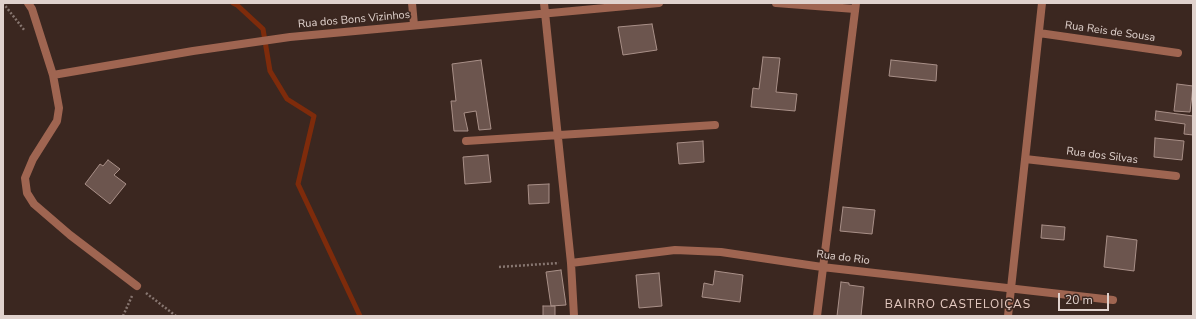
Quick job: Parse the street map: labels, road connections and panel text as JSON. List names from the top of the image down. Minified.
{"streets":{"street":["Rua dos Bons Vizinhos","Rua Reis de Sousa","Rua dos Silvas","Rua do Rio"]},"districts":["BAIRRO CASTELOIÇAS"],"scale_bar":"20 m"}
